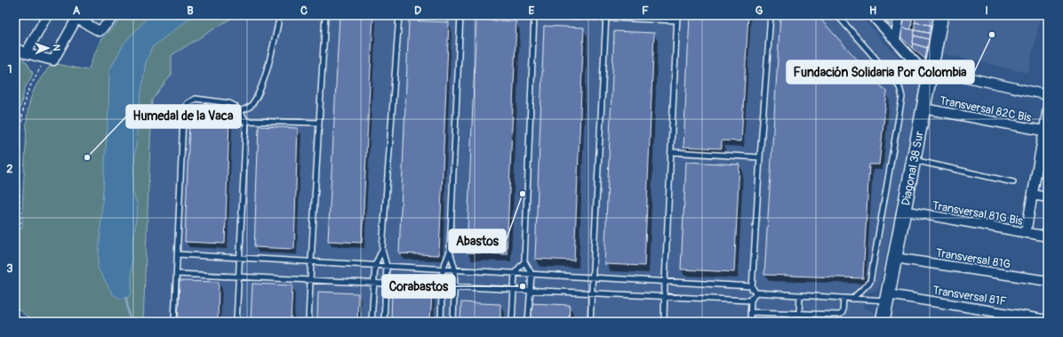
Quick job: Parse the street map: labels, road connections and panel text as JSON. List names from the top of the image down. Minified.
{"streets":{"street":["Transversal 82C Bis","Diagonal 38 Sur","Transversal 81G Bis","Transversal 81G","Transversal 81F"]},"crossings":[["Transversal 82C Bis","Diagonal 38 Sur"],["Diagonal 38 Sur","Transversal 81G Bis"],["Diagonal 38 Sur","Transversal 81G"],["Diagonal 38 Sur","Transversal 81F"]],"places":["Fundación Solidaria Por Colombia","Humedal de la Vaca","Abastos","Corabastos"],"north":"right","grid":{"columns":["A","B","C","D","E","F","G","H","I"],"rows":["1","2","3"]}}
